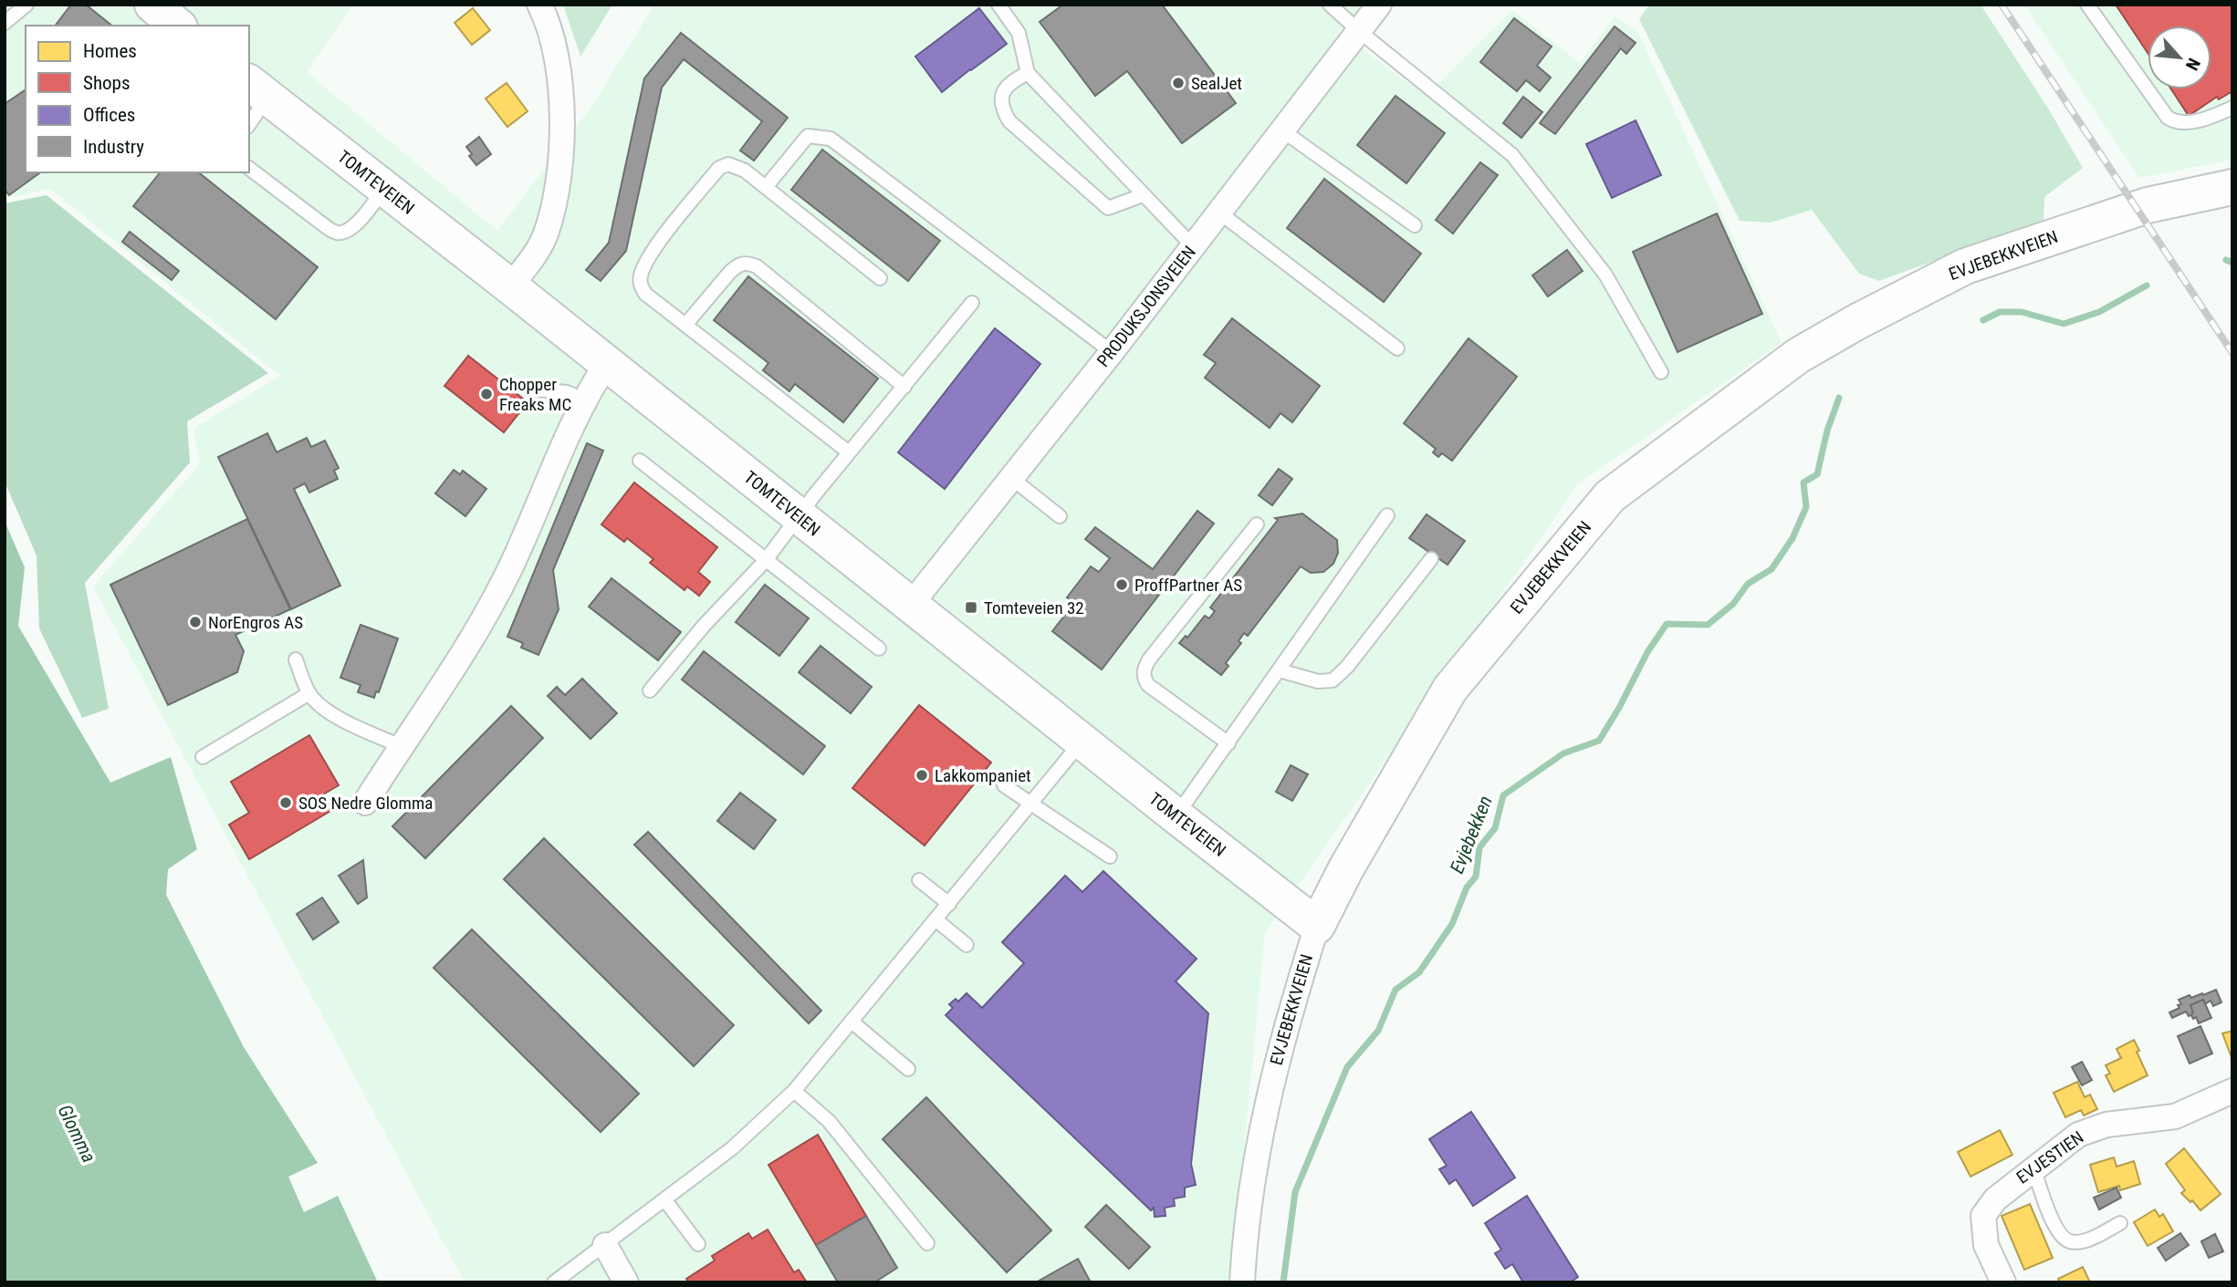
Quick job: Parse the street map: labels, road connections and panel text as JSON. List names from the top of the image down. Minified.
{"streets":{"street":["TOMTEVEIEN","EVJEBEKKVEIEN","PRODUKSJONSVEIEN","EVJESTIEN"]},"crossings":[["TOMTEVEIEN","EVJEBEKKVEIEN"],["TOMTEVEIEN","PRODUKSJONSVEIEN"]],"water":["Evjebekken","Glomma"],"places":{"other":["SealJet","Chopper Freaks MC","ProffPartner AS","NorEngros AS","Lakkompaniet","SOS Nedre Glomma"],"transit":["Tomteveien 32"]},"legend":["Homes","Shops","Offices","Industry"],"north":"bottom right"}
